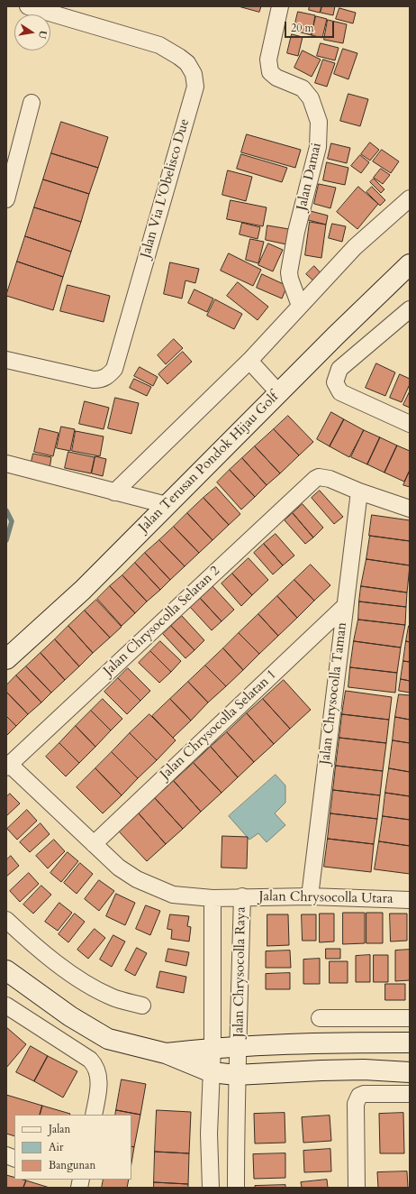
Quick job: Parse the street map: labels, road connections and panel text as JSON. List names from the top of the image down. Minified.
{"streets":{"street":["Jalan Damai","Jalan Via L'Obelisco Due","Jalan Terusan Pondok Hijau Golf","Jalan Chrysocolla Selatan 2","Jalan Chrysocolla Taman","Jalan Chrysocolla Selatan 1","Jalan Chrysocolla Utara","Jalan Chrysocolla Raya"]},"crossings":[["Jalan Chrysocolla Selatan 2","Jalan Chrysocolla Taman"],["Jalan Chrysocolla Selatan 2","Jalan Chrysocolla Utara"],["Jalan Chrysocolla Taman","Jalan Chrysocolla Selatan 1"],["Jalan Chrysocolla Taman","Jalan Chrysocolla Utara"],["Jalan Chrysocolla Selatan 1","Jalan Chrysocolla Utara"],["Jalan Chrysocolla Utara","Jalan Chrysocolla Raya"]],"legend":["Jalan","Air","Bangunan"],"scale_bar":"20 m","north":"right"}
